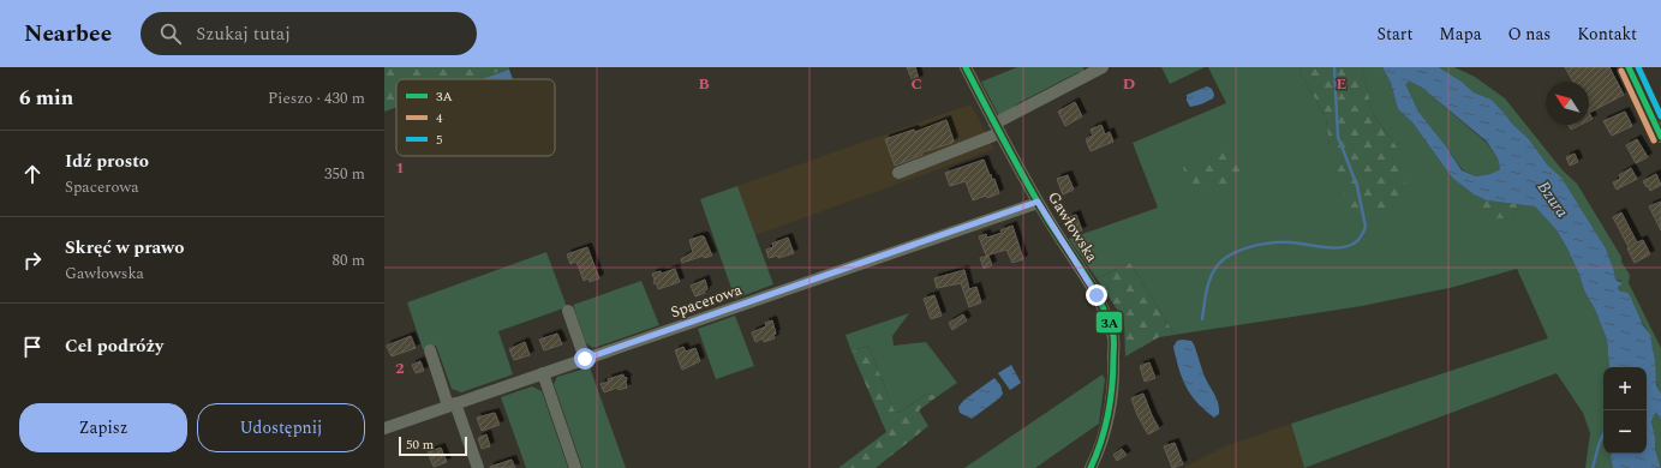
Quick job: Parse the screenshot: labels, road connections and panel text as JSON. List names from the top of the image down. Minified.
{"streets":{"street":["Gawłowska","Spacerowa"]},"crossings":[["Gawłowska","Spacerowa"]],"water":["Bzura"],"lines":["transit line 3A","transit line 5","transit line 4"],"legend":["3A","4","5"],"scale_bar":"50 m","north":"top left","page":{"header":"Nearbee","search":"Szukaj tutaj","nav":["Start","Mapa","O nas","Kontakt"],"heading":["6 min","Pieszo · 430 m"],"list":[["Idź prosto","Spacerowa","350 m"],["Skręć w prawo","Gawłowska","80 m"],"Cel podróży"],"map_buttons":["+","−"],"buttons":["Zapisz","Udostępnij"],"scale":"50 m"},"grid":{"columns":["B","C","D","E"],"rows":["1","2"]}}
